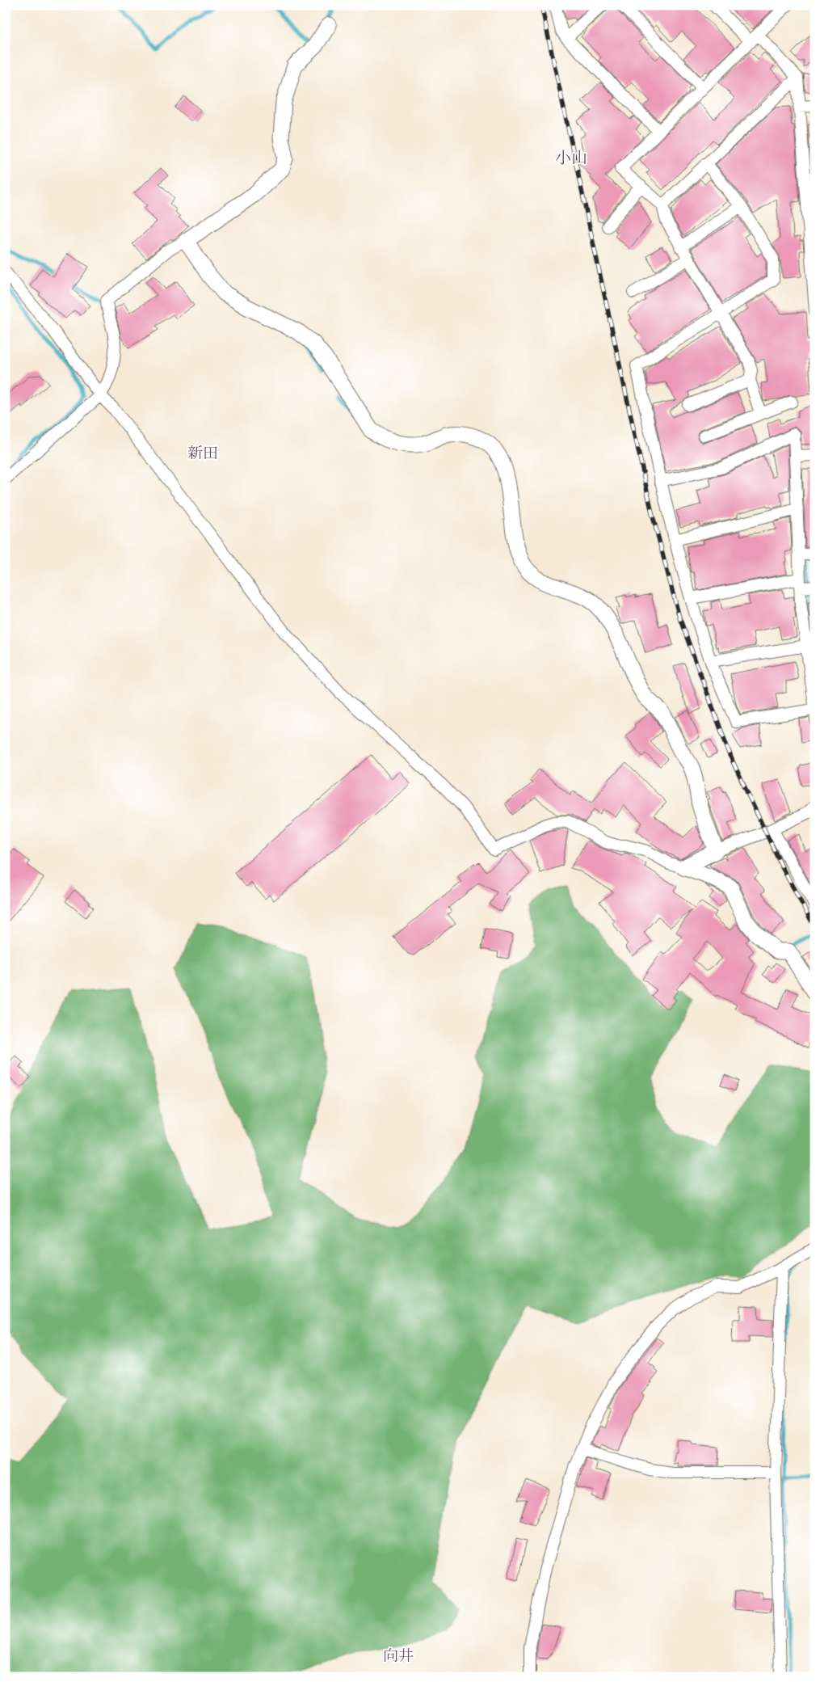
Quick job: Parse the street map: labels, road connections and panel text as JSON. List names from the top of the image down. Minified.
{"districts":["小山","新田","向井"]}
